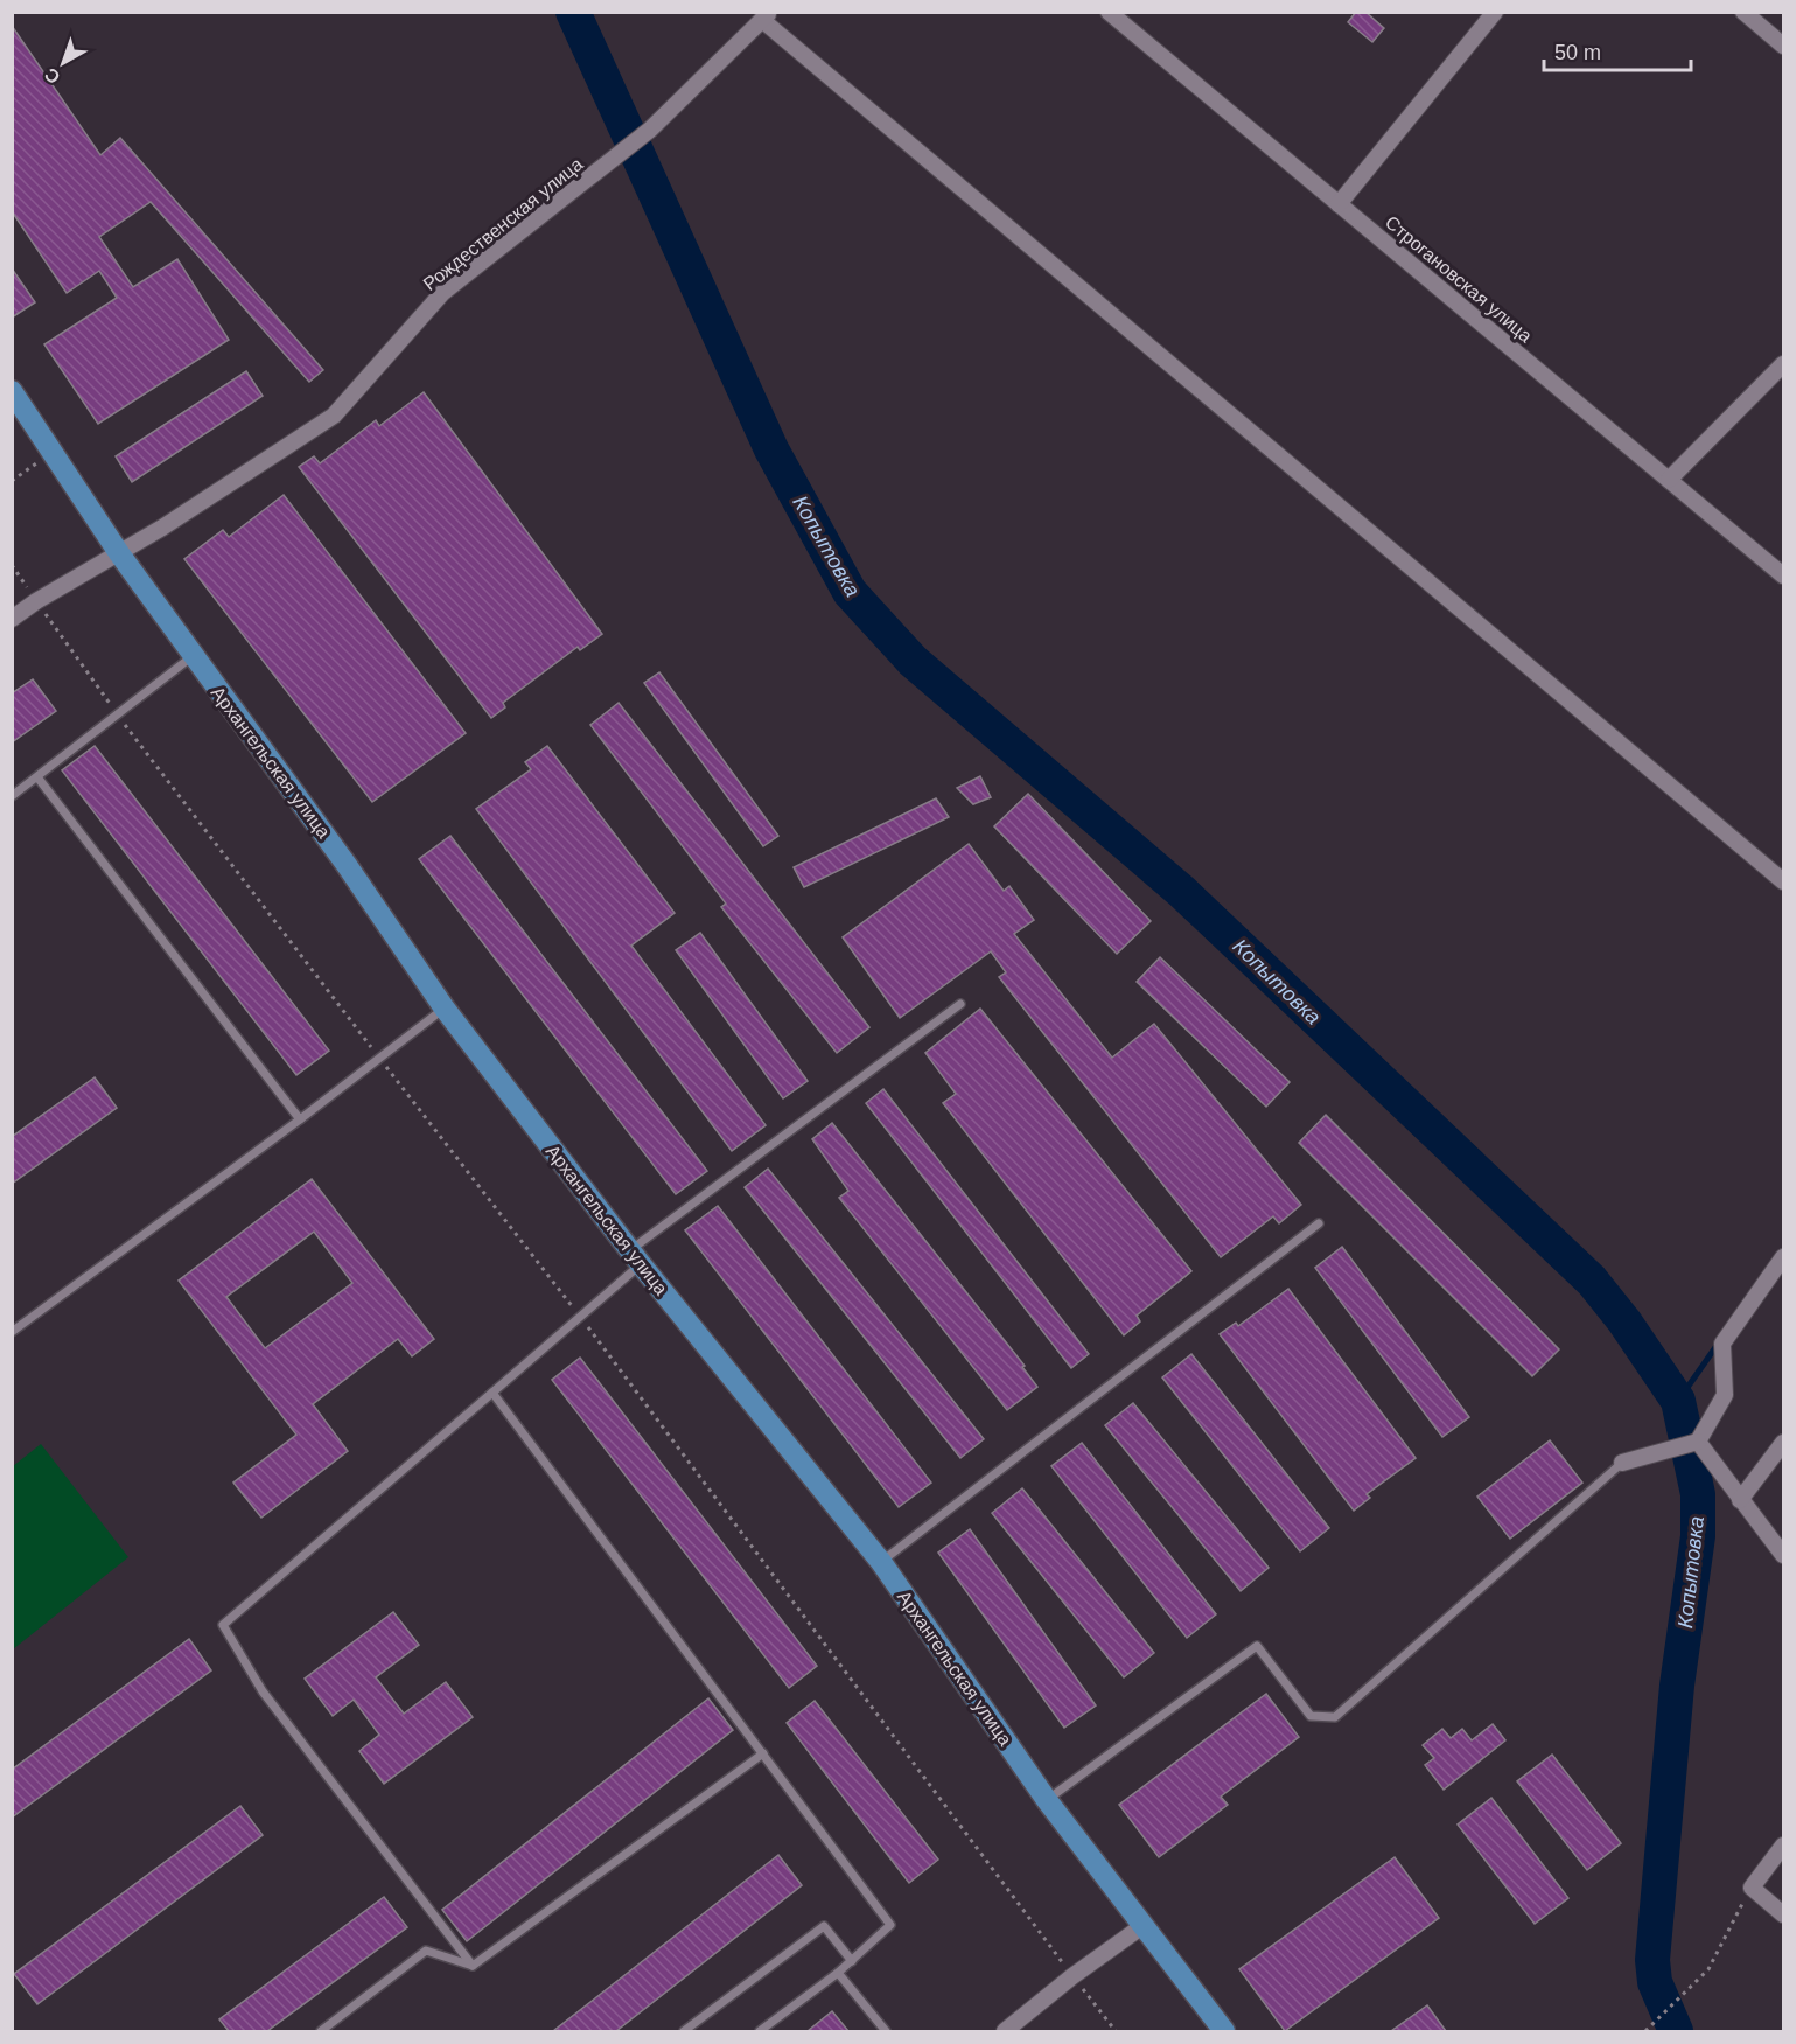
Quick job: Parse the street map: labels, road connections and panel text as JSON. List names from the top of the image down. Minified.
{"streets":{"main road":["Архангельская улица"],"street":["Рождественская улица","Строгановская улица"]},"crossings":[["Рождественская улица","Архангельская улица"]],"water":["Копытовка"],"scale_bar":"50 m","north":"bottom left"}
